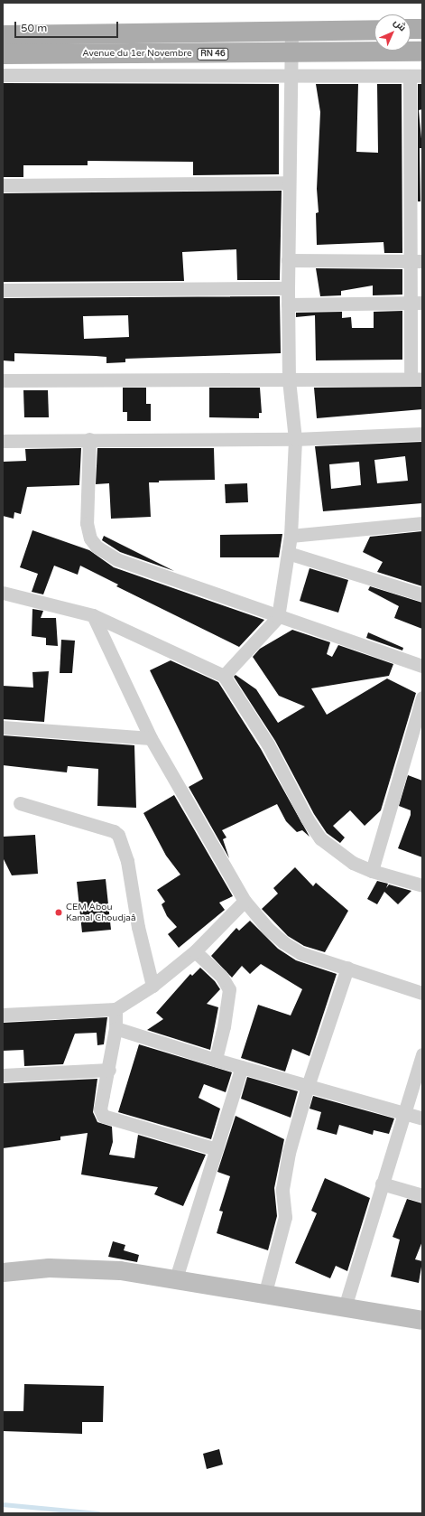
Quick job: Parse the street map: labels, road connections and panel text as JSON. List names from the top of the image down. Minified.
{"streets":{"main road":["Avenue du 1er Novembre","RN 46"]},"places":["CEM Abou Kamal Choudjaâ"],"scale_bar":"50 m","north":"top right"}
